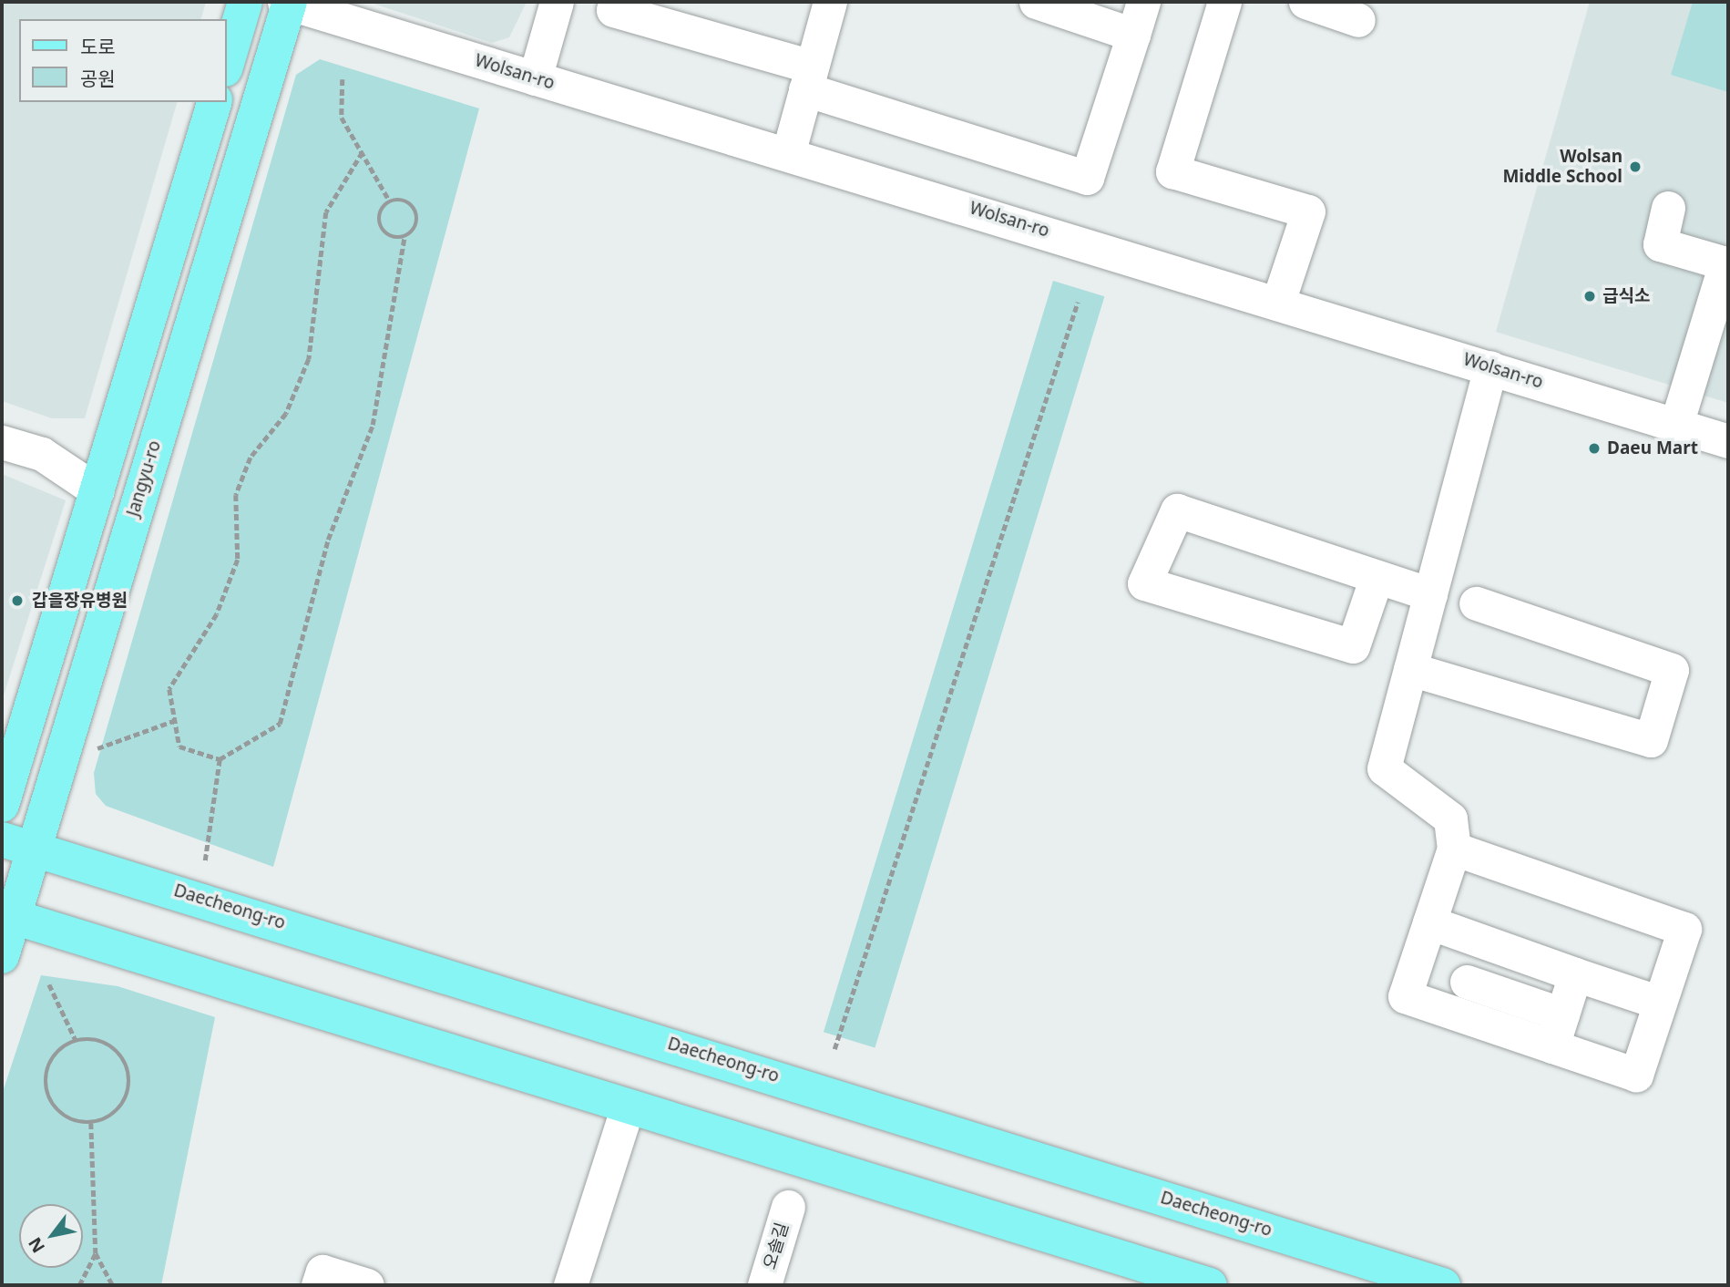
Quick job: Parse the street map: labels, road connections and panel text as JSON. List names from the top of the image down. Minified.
{"streets":{"main road":["Jangyu-ro","Daecheong-ro"],"street":["Wolsan-ro","오솔길"]},"crossings":[["Wolsan-ro","Jangyu-ro"],["Jangyu-ro","Daecheong-ro"]],"places":["Wolsan Middle School","급식소","Daeu Mart","갑을장유병원"],"legend":["도로","공원"],"north":"bottom left"}
